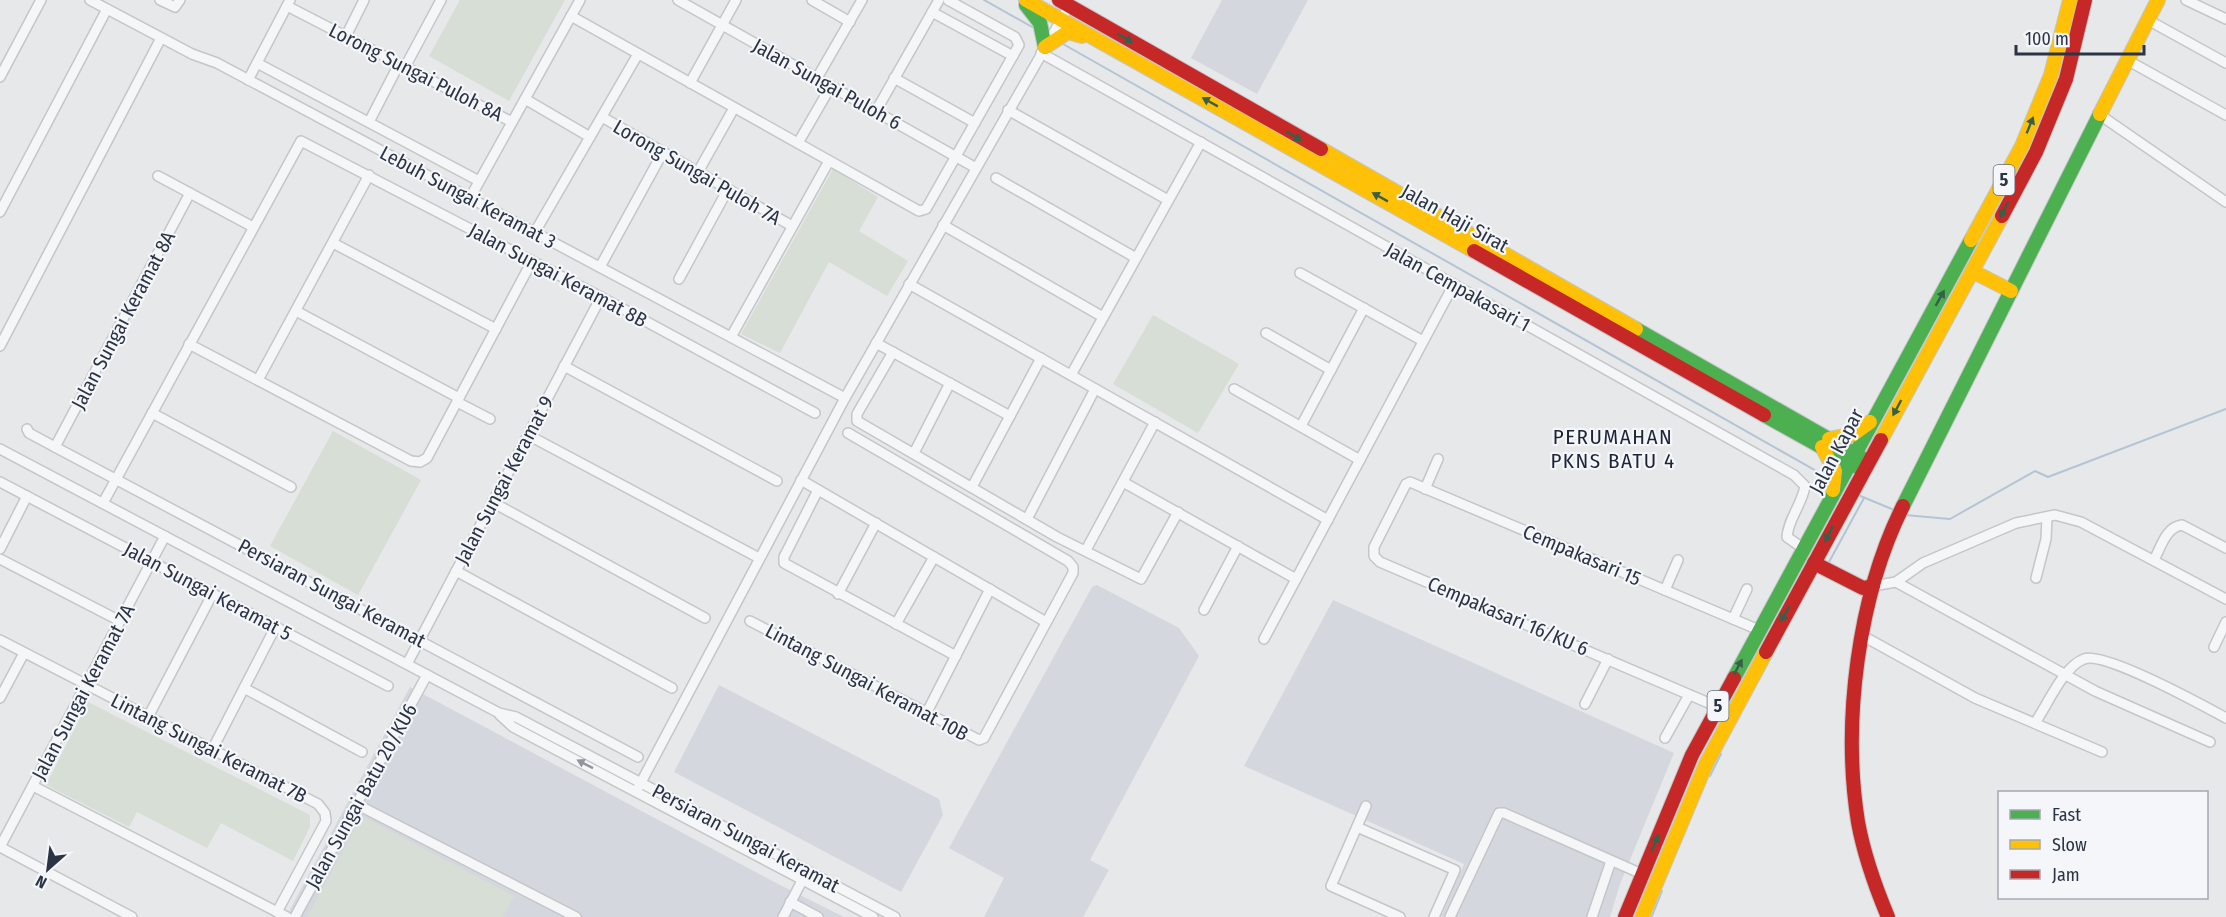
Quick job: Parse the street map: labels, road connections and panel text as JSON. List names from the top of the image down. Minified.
{"streets":{"main road":["5","Jalan Haji Sirat","Jalan Kapar"],"street":["Lorong Sungai Puloh 8A","Jalan Sungai Puloh 6","Lorong Sungai Puloh 7A","Lebuh Sungai Keramat 3","Jalan Sungai Keramat 8B","Jalan Cempakasari 1","Jalan Sungai Keramat 8A","Jalan Sungai Keramat 9","Cempakasari 15","Jalan Sungai Keramat 5","Persiaran Sungai Keramat","Cempakasari 16/KU 6","Lintang Sungai Keramat 10B","Jalan Sungai Keramat 7A","Lintang Sungai Keramat 7B","Jalan Sungai Batu 20/KU6"]},"crossings":[["Jalan Haji Sirat","Jalan Kapar"],["Jalan Sungai Keramat 8B","Jalan Sungai Keramat 9"],["Jalan Cempakasari 1","Jalan Kapar"],["Jalan Sungai Keramat 8A","Persiaran Sungai Keramat"],["Jalan Kapar","Cempakasari 15"],["Jalan Kapar","Cempakasari 16/KU 6"],["Jalan Sungai Keramat 9","Persiaran Sungai Keramat"],["Cempakasari 15","Cempakasari 16/KU 6"],["Jalan Sungai Keramat 5","Jalan Sungai Keramat 7A"],["Persiaran Sungai Keramat","Jalan Sungai Keramat 7A"],["Persiaran Sungai Keramat","Jalan Sungai Batu 20/KU6"],["Jalan Sungai Keramat 7A","Lintang Sungai Keramat 7B"]],"districts":["PERUMAHAN PKNS BATU 4"],"legend":["Fast","Slow","Jam"],"scale_bar":"100 m","north":"bottom left"}
